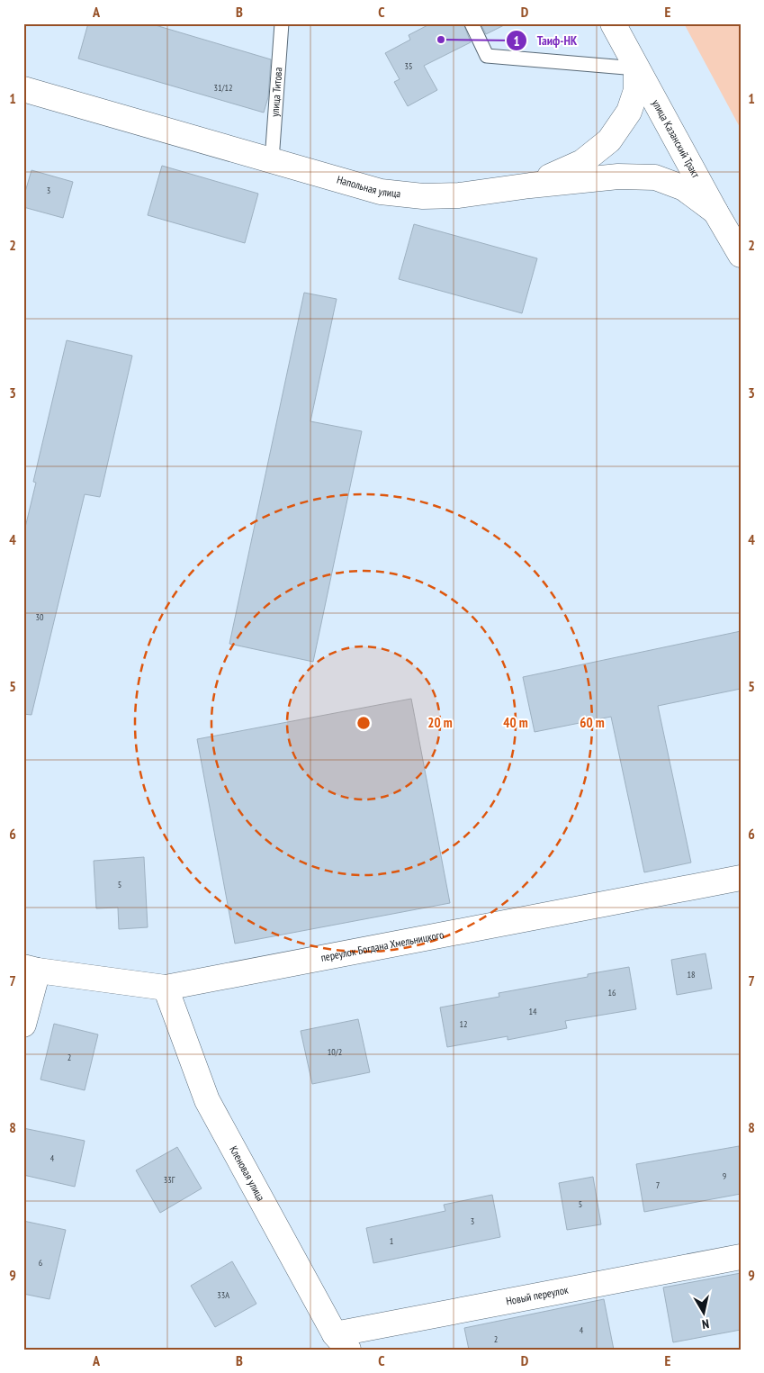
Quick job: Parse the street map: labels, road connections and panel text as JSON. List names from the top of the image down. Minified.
{"streets":{"street":["улица Казанский Тракт","Напольная улица","переулок Богдана Хмельницкого","Кленовая улица","Новый переулок"],"lane":["улица Титова"]},"crossings":[["улица Титова","Напольная улица"],["улица Казанский Тракт","Напольная улица"],["переулок Богдана Хмельницкого","Кленовая улица"],["Кленовая улица","Новый переулок"]],"places":["Таиф-НК"],"house_numbers":["35","31/12","3","30","5","18","16","14","12","10/2","2","4","9","33Г","7","5","3","1","6","33А","4","2"],"north":"bottom","grid":{"columns":["A","B","C","D","E"],"rows":["1","2","3","4","5","6","7","8","9"]},"rings":["20 m","40 m","60 m"]}
